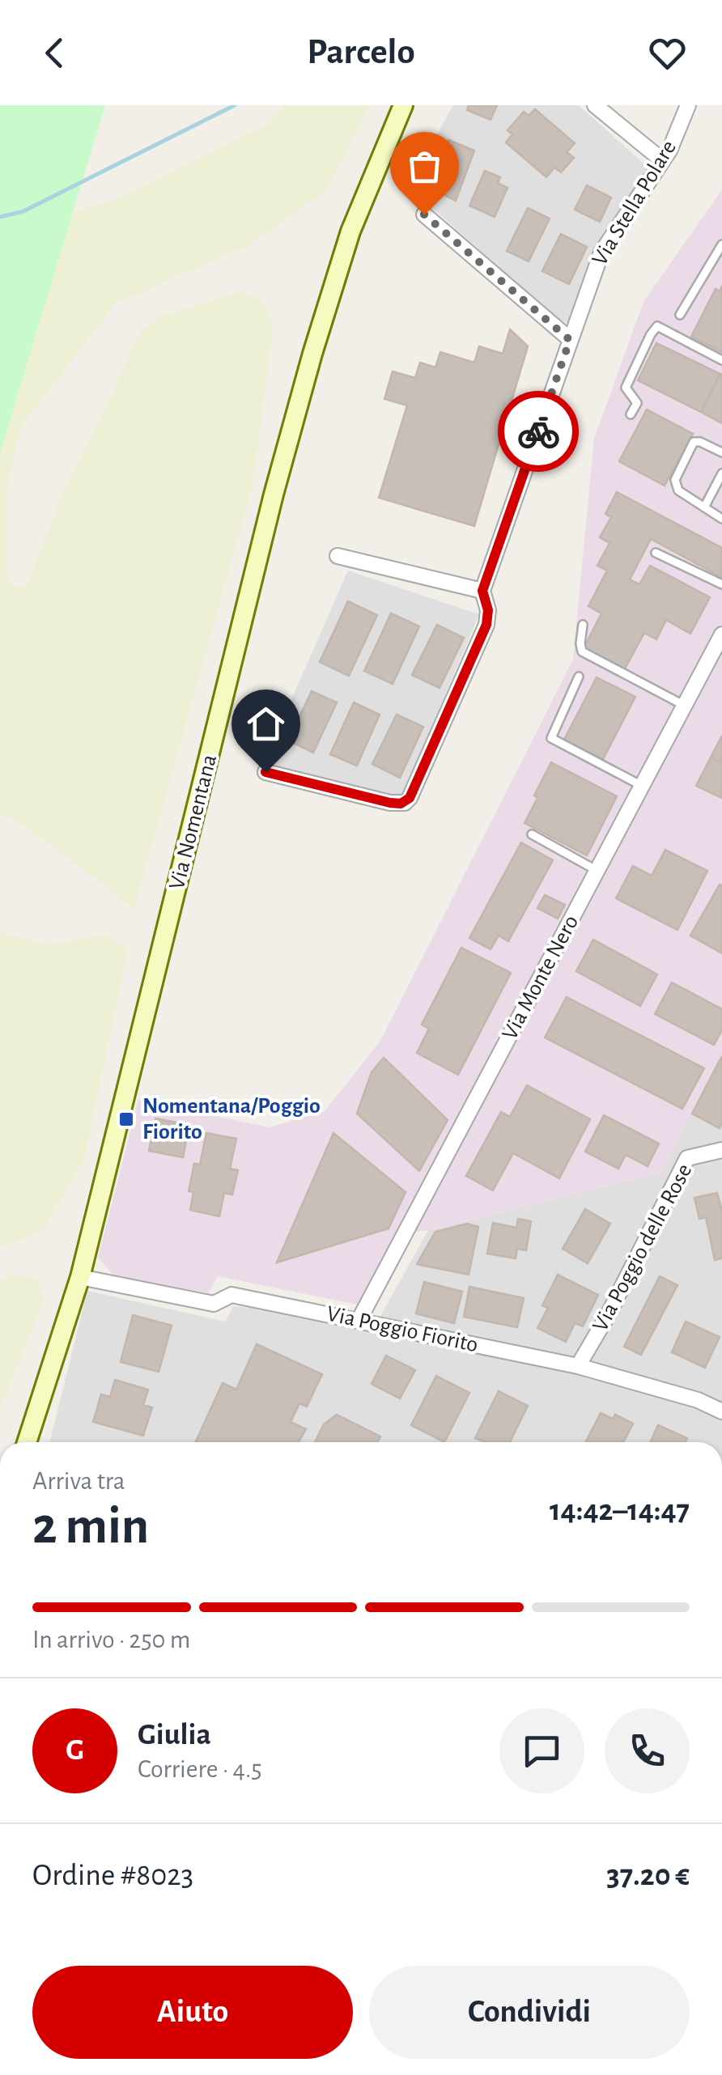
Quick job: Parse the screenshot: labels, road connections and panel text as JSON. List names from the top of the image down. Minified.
{"streets":{"street":["Via Stella Polare","Via Nomentana","Via Monte Nero","Via Poggio delle Rose","Via Poggio Fiorito"]},"crossings":[["Via Nomentana","Via Poggio Fiorito"],["Via Monte Nero","Via Poggio Fiorito"],["Via Poggio delle Rose","Via Poggio Fiorito"]],"places":{"transit":["Nomentana/Poggio Fiorito"]},"page":{"header":"Parcelo","heading":["2 min","Arriva tra","14:42–14:47"],"panel":["Giulia","Corriere · 4.5","Ordine #8023","37.20 €"],"bar":"In arrivo · 250 m","round":"G","buttons":["Aiuto","Condividi"]}}
